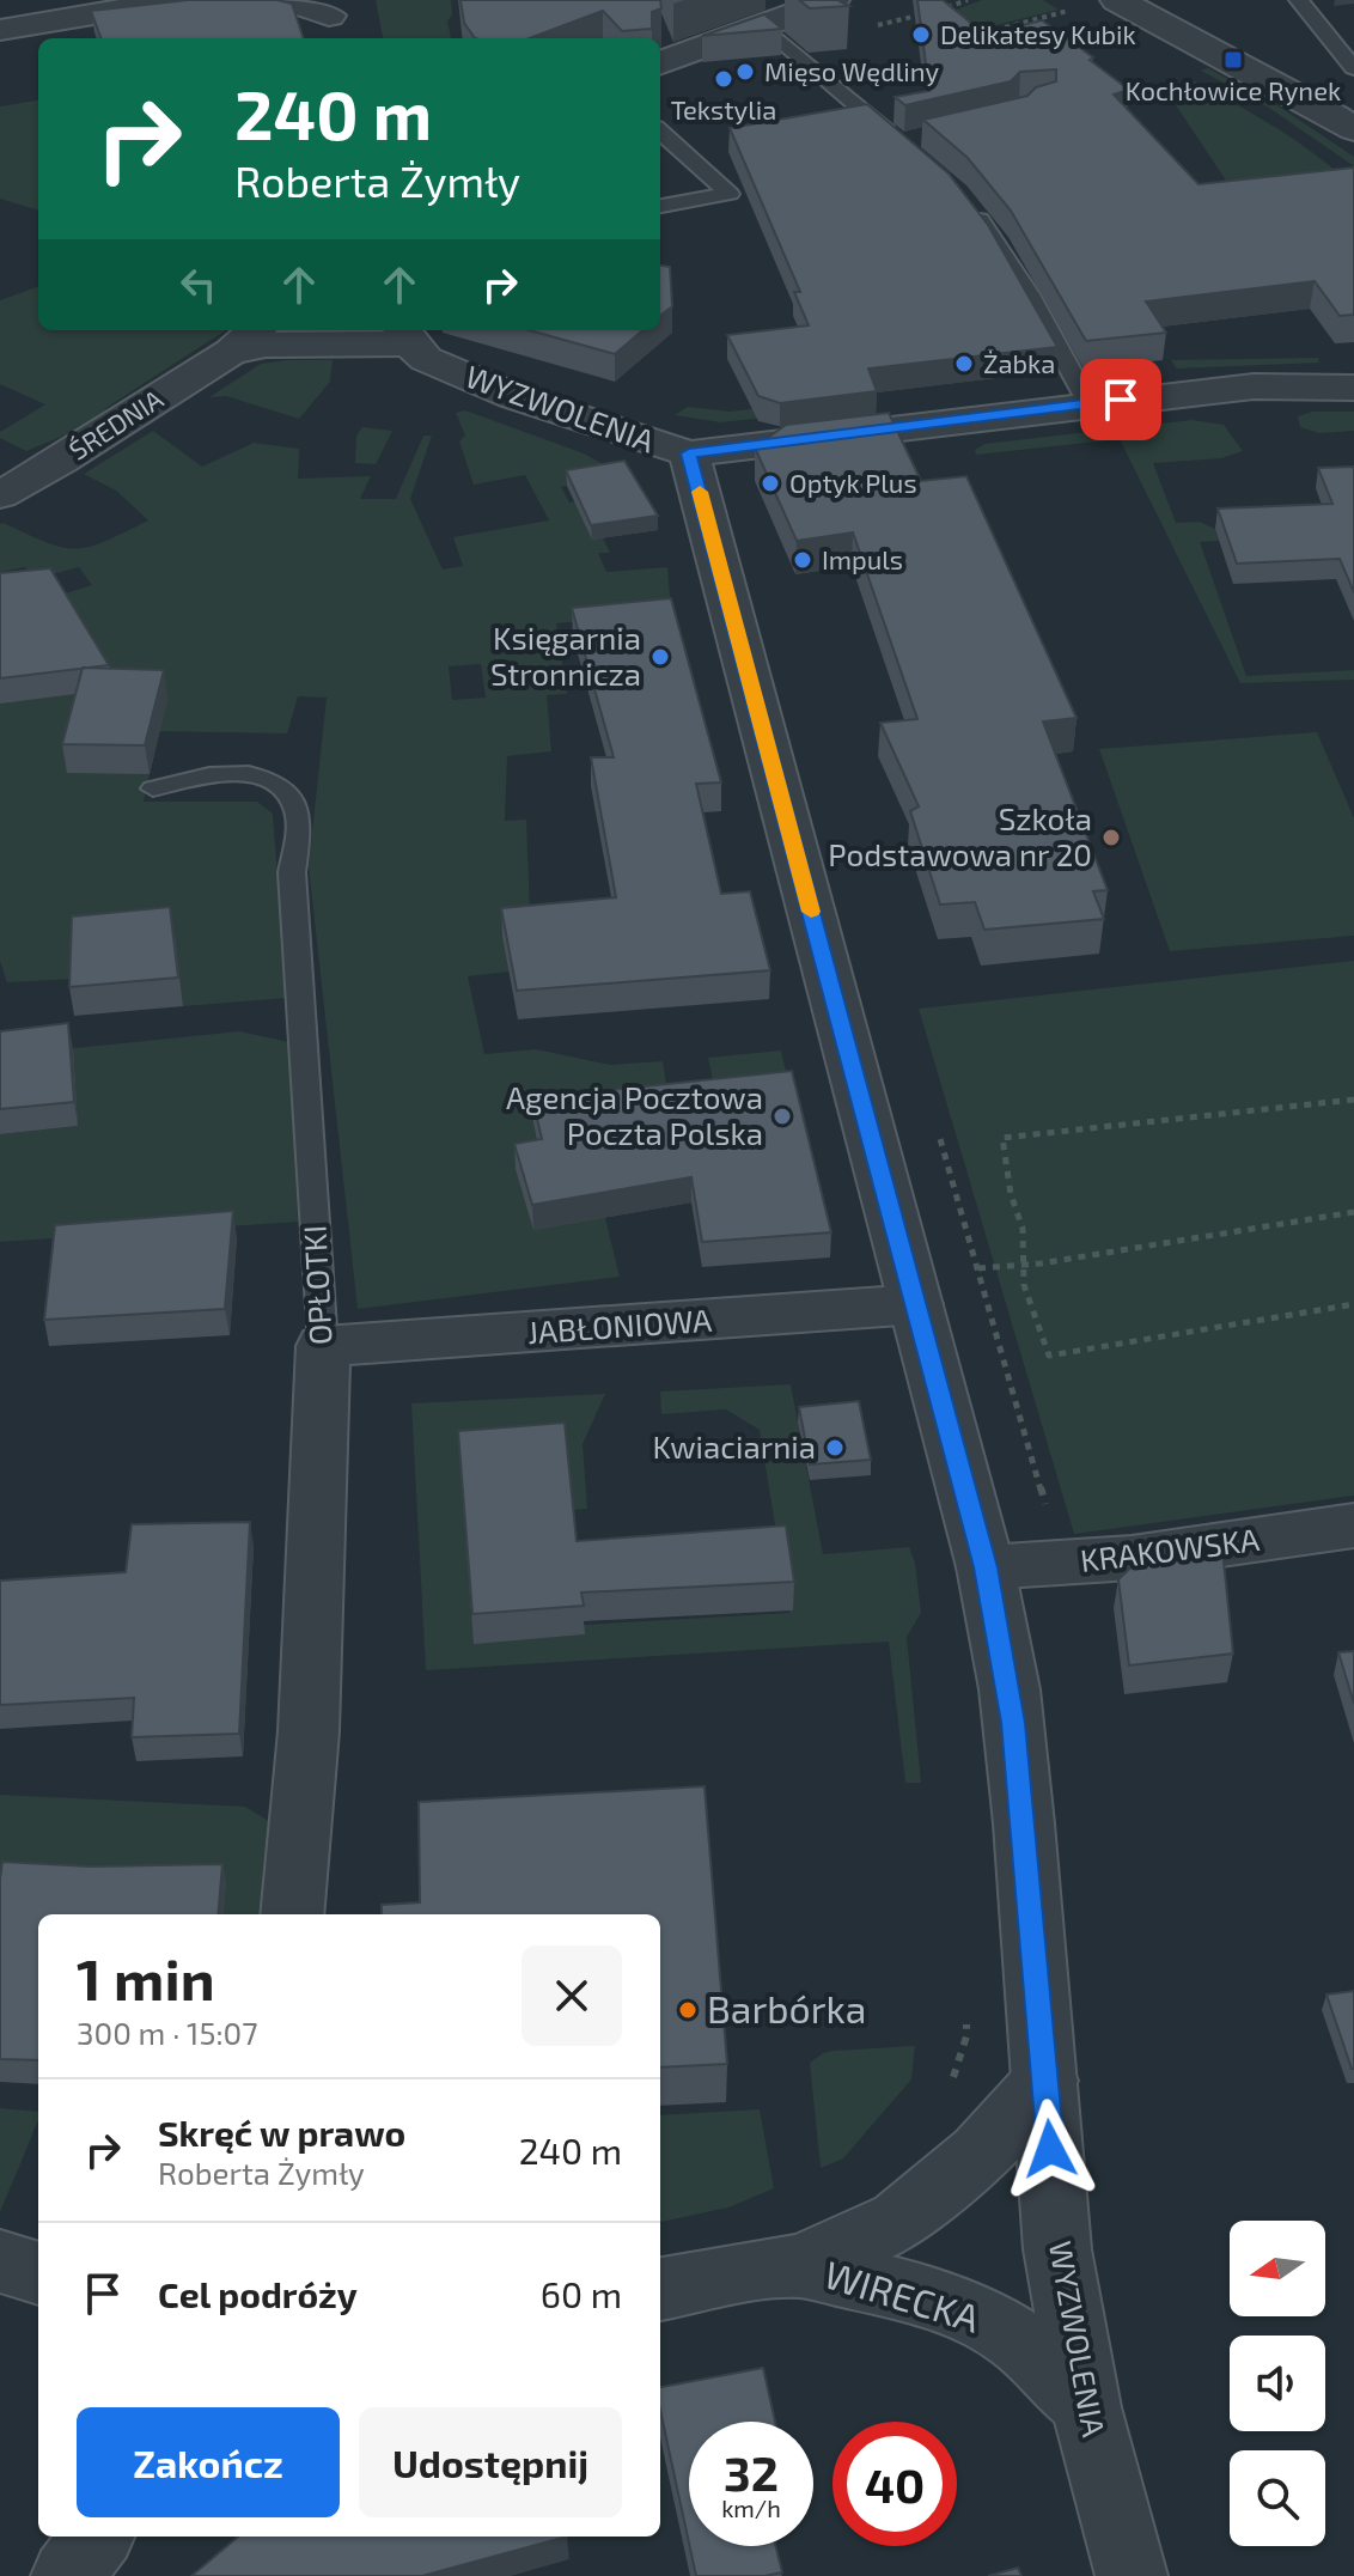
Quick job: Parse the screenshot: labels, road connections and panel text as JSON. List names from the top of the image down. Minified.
{"streets":{"street":["WYZWOLENIA","ŚREDNIA","OPŁOTKI","JABŁONIOWA","KRAKOWSKA","WIRECKA"]},"crossings":[["WYZWOLENIA","ŚREDNIA"],["WYZWOLENIA","JABŁONIOWA"],["WYZWOLENIA","KRAKOWSKA"],["WYZWOLENIA","WIRECKA"],["OPŁOTKI","JABŁONIOWA"]],"places":{"other":["Delikatesy Kubik","Mięso Wędliny","Tekstylia","Żabka","Optyk Plus","Impuls","Księgarnia Stronnicza","Szkoła Podstawowa nr 20","Agencja Pocztowa Poczta Polska","Kwiaciarnia","Barbórka"],"transit":["Kochłowice Rynek"]},"north":"left","page":{"turn":["240 m","Roberta Żymły"],"heading":["1 min","300 m · 15:07"],"list":[{"name":"Skręć w prawo","note":"Roberta Żymły","value":"240 m"},{"name":"Cel podróży","value":"60 m"}],"buttons":["Zakończ","Udostępnij"],"speed":"32 km/h","limit":"40"}}
